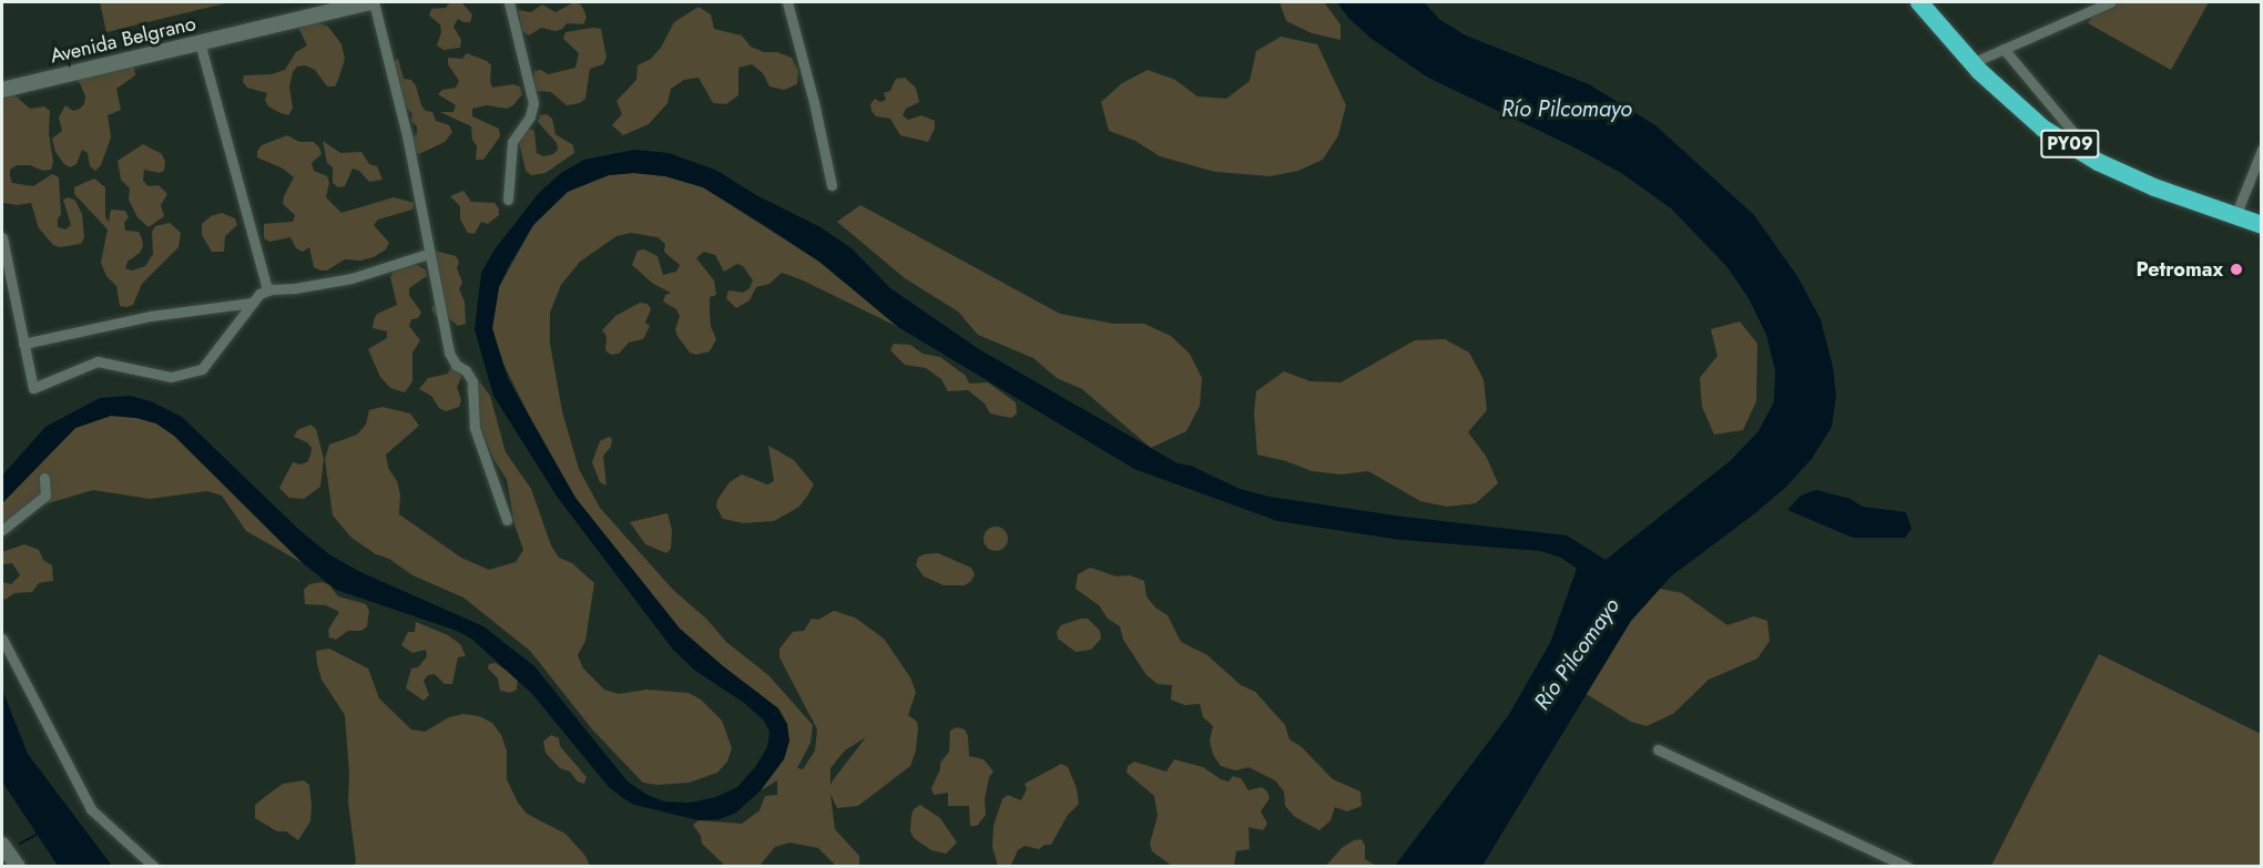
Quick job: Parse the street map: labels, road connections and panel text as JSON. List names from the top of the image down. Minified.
{"streets":{"highway":["PY09"],"street":["Avenida Belgrano"]},"water":["Río Pilcomayo"],"places":["Petromax"]}
